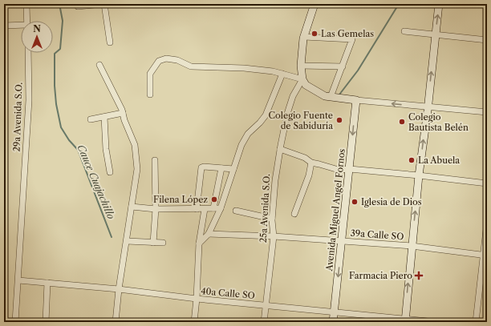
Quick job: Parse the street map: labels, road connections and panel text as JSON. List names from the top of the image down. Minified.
{"streets":{"street":["29a Avenida S.O.","25a Avenida S.O.","Avenida Miguel Angel Fornos","39a Calle SO","40a Calle SO"]},"crossings":[["29a Avenida S.O.","40a Calle SO"],["25a Avenida S.O.","39a Calle SO"],["25a Avenida S.O.","40a Calle SO"],["Avenida Miguel Angel Fornos","39a Calle SO"],["Avenida Miguel Angel Fornos","40a Calle SO"]],"one_way":["Avenida Miguel Angel Fornos"],"water":["Cauce Cuajachillo"],"places":{"other":["Las Gemelas","Colegio Fuente de Sabiduría","Colegio Bautista Belén","La Abuela","Filena López","Iglesia de Dios"],"health":["Farmacia Piero"]},"north":"top"}
